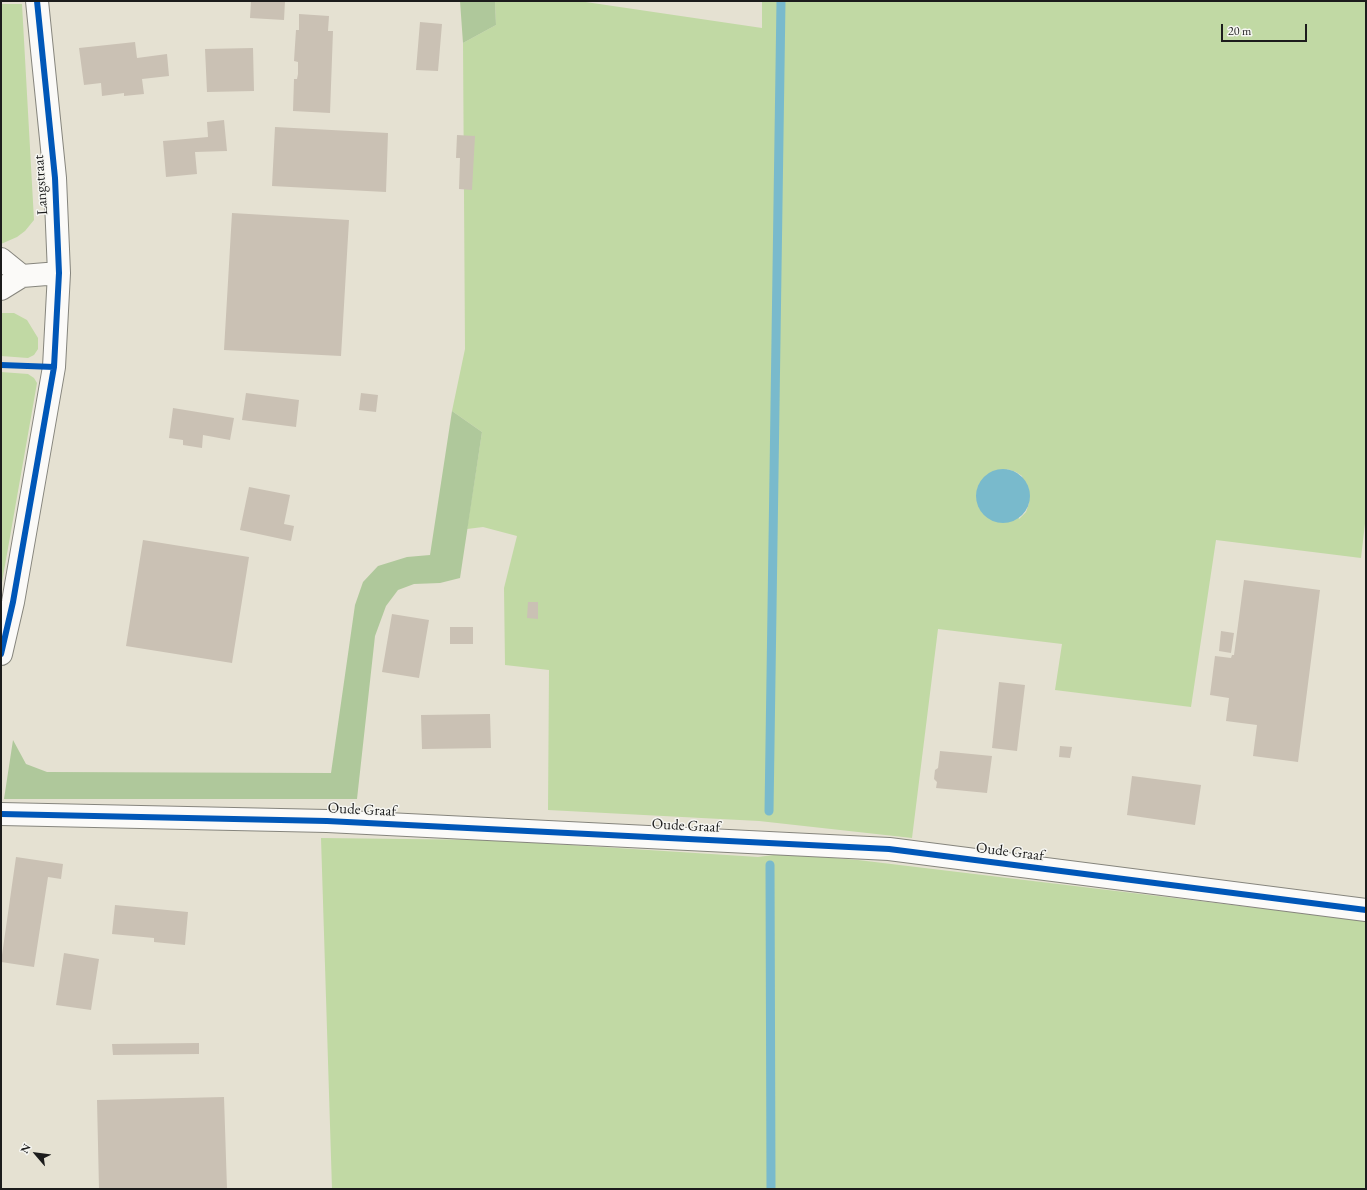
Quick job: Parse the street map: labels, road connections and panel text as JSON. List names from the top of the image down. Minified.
{"streets":{"street":["Langstraat","Oude Graaf"]},"scale_bar":"20 m","north":"top left"}
